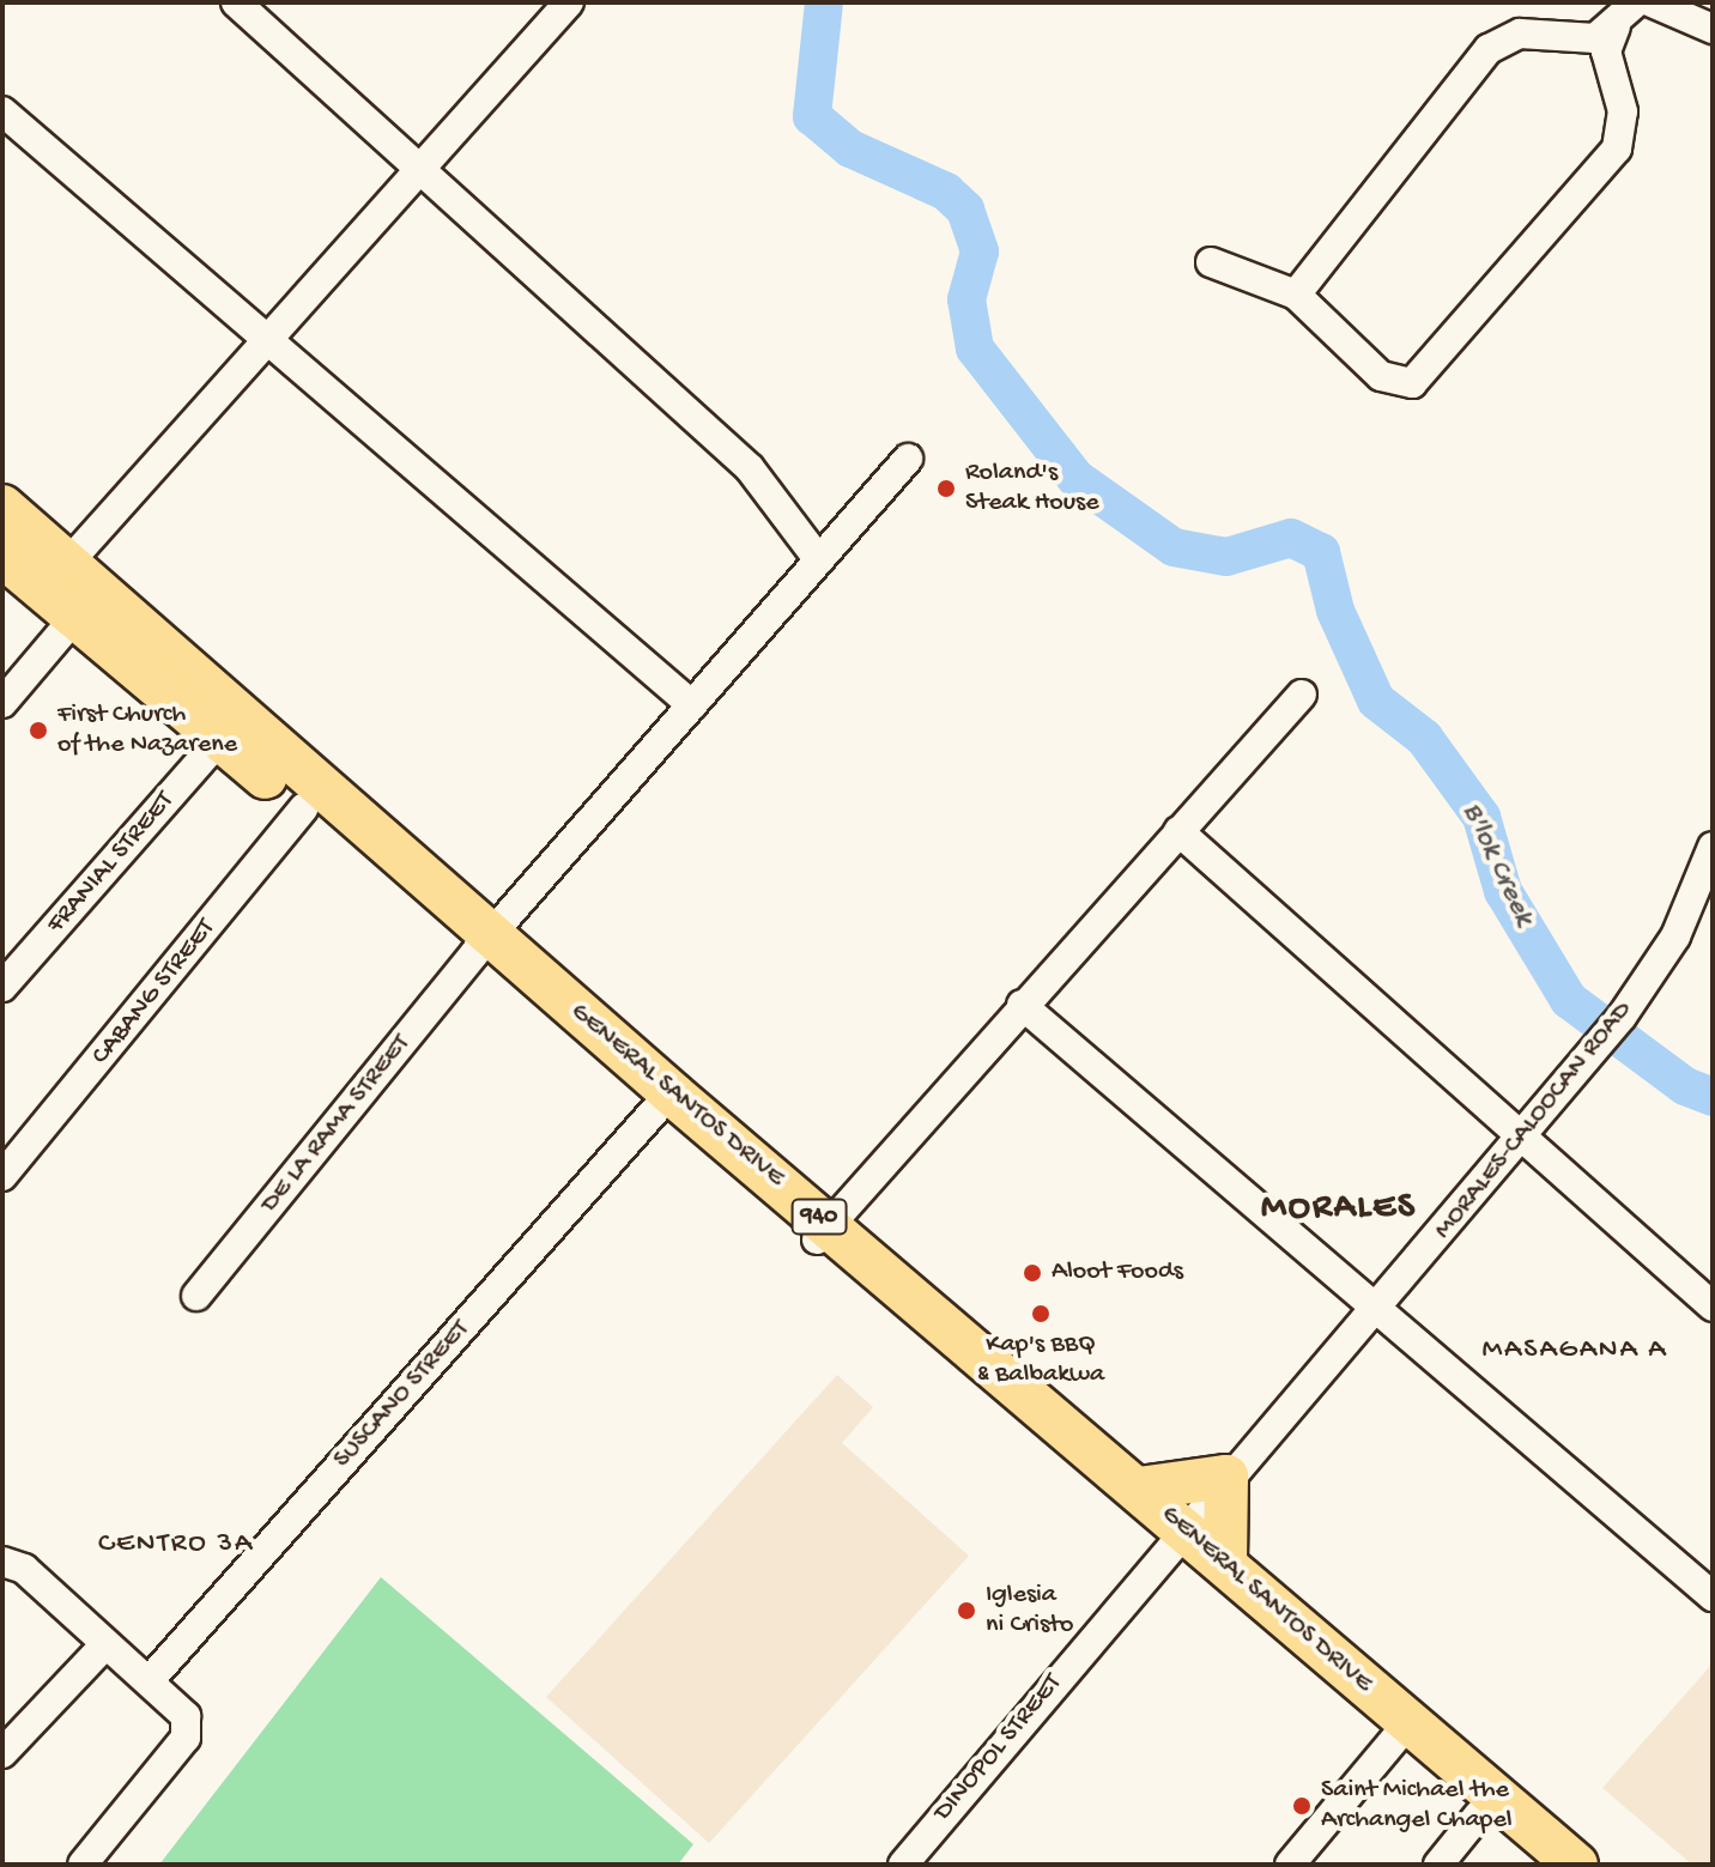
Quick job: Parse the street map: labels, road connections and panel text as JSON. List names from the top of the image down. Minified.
{"streets":{"highway":["GENERAL SANTOS DRIVE","940"],"street":["FRANIAL STREET","CABANG STREET","MORALES-CALOOCAN ROAD","DE LA RAMA STREET","SUSCANO STREET","DINOPOL STREET"]},"crossings":[["FRANIAL STREET","GENERAL SANTOS DRIVE"],["CABANG STREET","GENERAL SANTOS DRIVE"],["GENERAL SANTOS DRIVE","MORALES-CALOOCAN ROAD"],["GENERAL SANTOS DRIVE","DE LA RAMA STREET"],["GENERAL SANTOS DRIVE","SUSCANO STREET"],["GENERAL SANTOS DRIVE","DINOPOL STREET"],["MORALES-CALOOCAN ROAD","DINOPOL STREET"]],"districts":["MORALES","MASAGANA A","CENTRO 3A"],"water":["B'lok Creek"],"places":["Roland's Steak House","First Church of the Nazarene","Aloot Foods","Kap's BBQ & Balbakwa","Iglesia ni Cristo","Saint Michael the Archangel Chapel"]}
